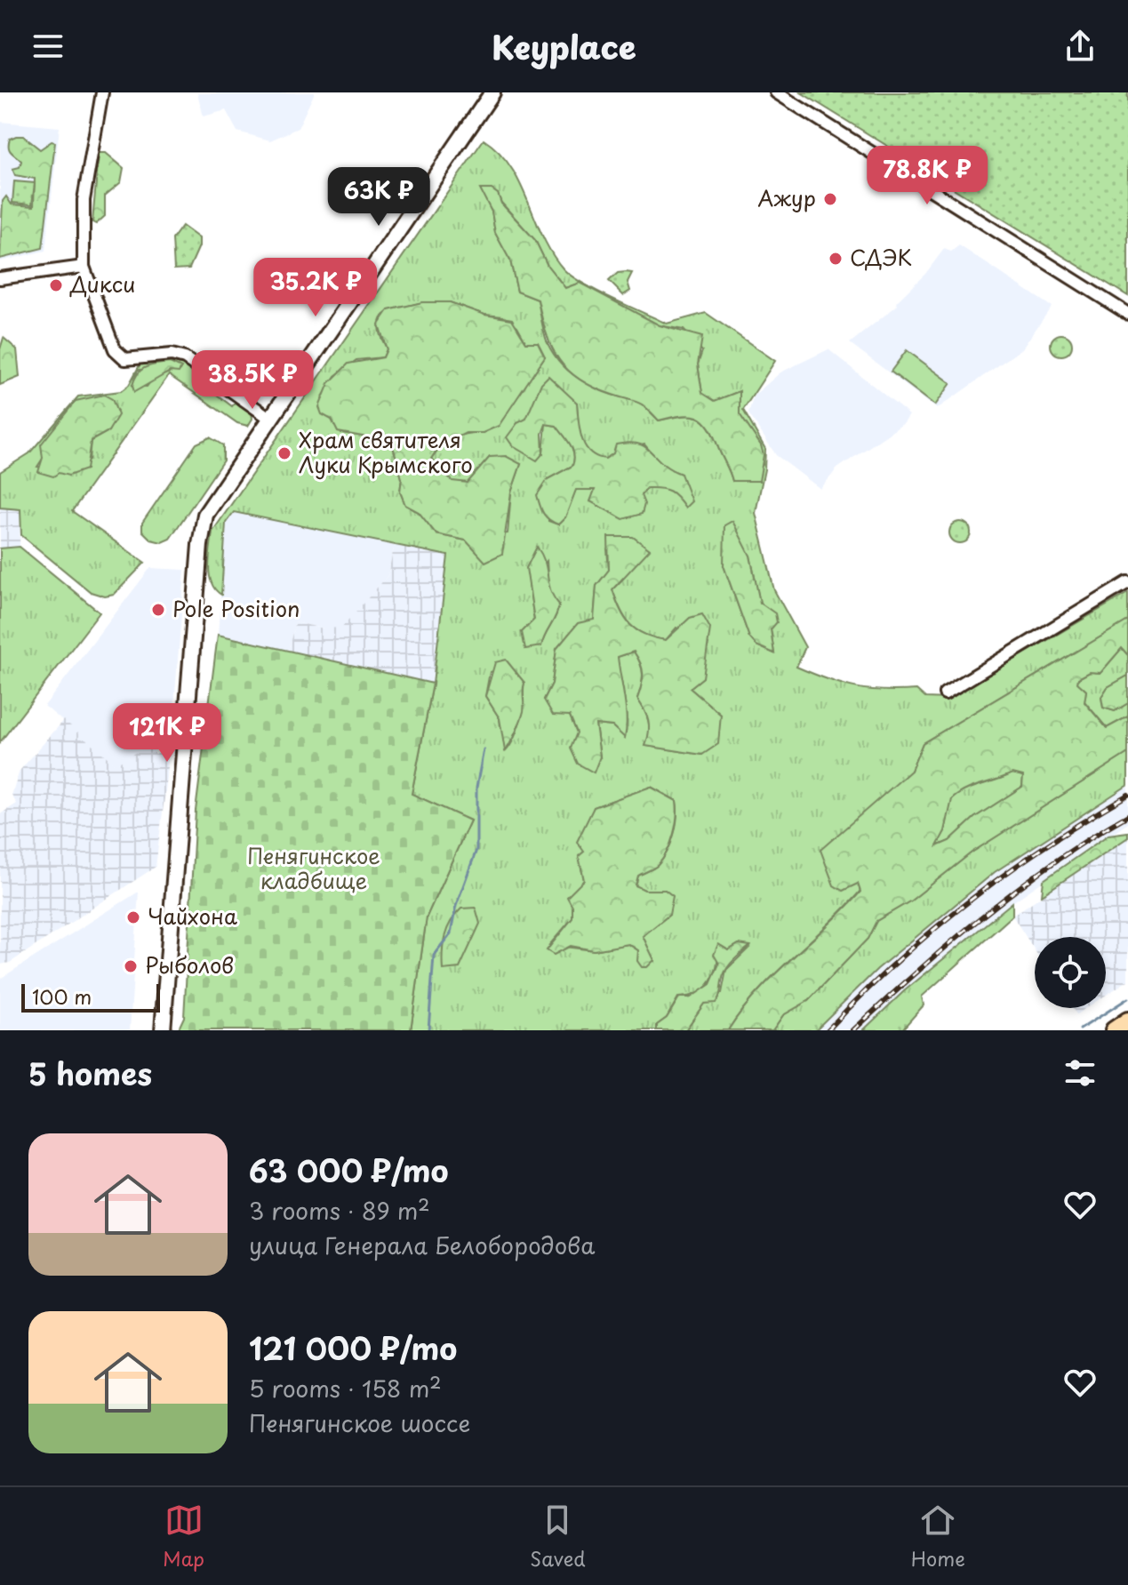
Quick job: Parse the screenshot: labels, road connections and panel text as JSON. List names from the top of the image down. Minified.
{"parks":["Пенягинское кладбище"],"places":["Ажур","СДЭК","Дикси","Храм святителя Луки Крымского","Pole Position","Чайхона","Рыболов"],"scale_bar":"100 m","page":{"header":"Keyplace","price":["78.8K ₽","63K ₽","35.2K ₽","38.5K ₽","121K ₽"],"scale":"100 m","heading":"5 homes","list":[{"name":"63 000 ₽/mo","note":"3 rooms · 89 m² · улица Генерала Белобородова"},{"name":"121 000 ₽/mo","note":"5 rooms · 158 m² · Пенягинское шоссе"}],"tabs":["Map","Saved","Home"]}}
